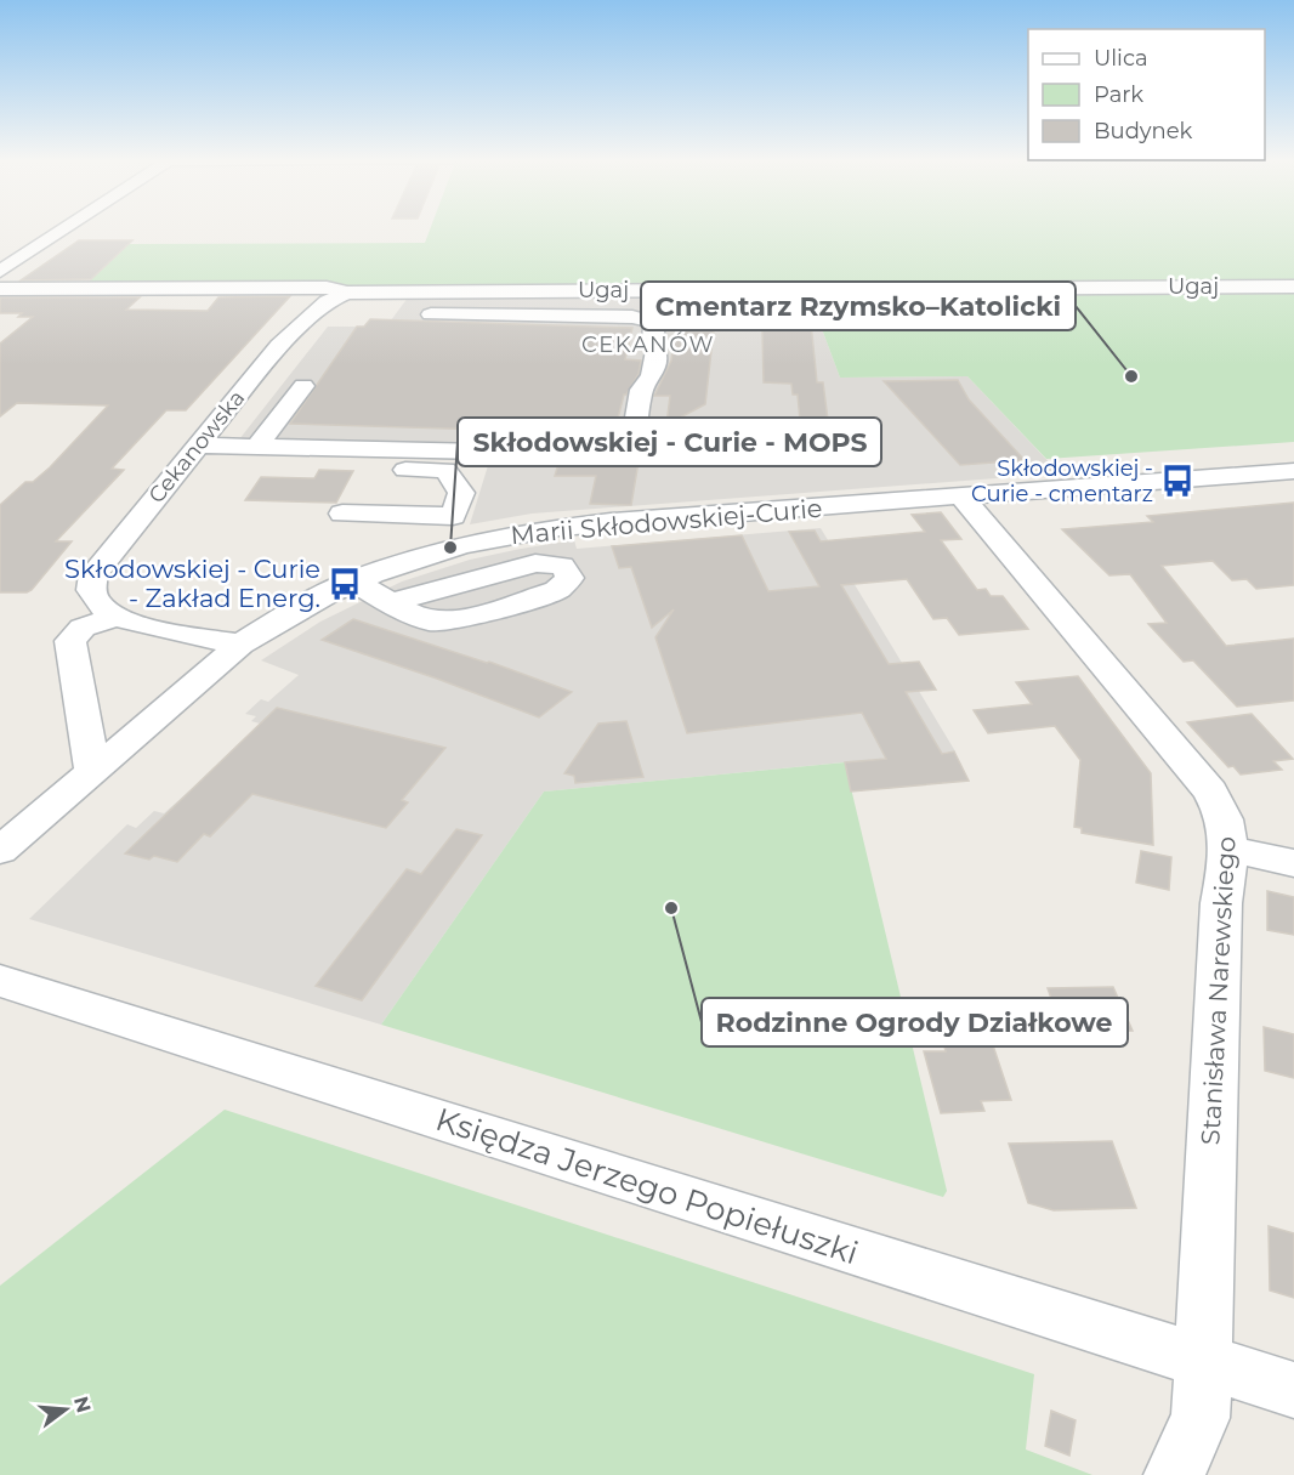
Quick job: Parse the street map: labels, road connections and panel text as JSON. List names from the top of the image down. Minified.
{"streets":{"street":["Ugaj","Cekanowska","Marii Skłodowskiej-Curie","Stanisława Narewskiego","Księdza Jerzego Popiełuszki"]},"crossings":[["Ugaj","Cekanowska"],["Marii Skłodowskiej-Curie","Stanisława Narewskiego"],["Stanisława Narewskiego","Księdza Jerzego Popiełuszki"]],"districts":["CEKANÓW"],"places":{"other":["Cmentarz Rzymsko–Katolicki","Skłodowskiej - Curie - MOPS","Rodzinne Ogrody Działkowe"],"bus stop":["Skłodowskiej - Curie - cmentarz","Skłodowskiej - Curie - Zakład Energ."]},"legend":["Ulica","Park","Budynek"],"north":"right"}
